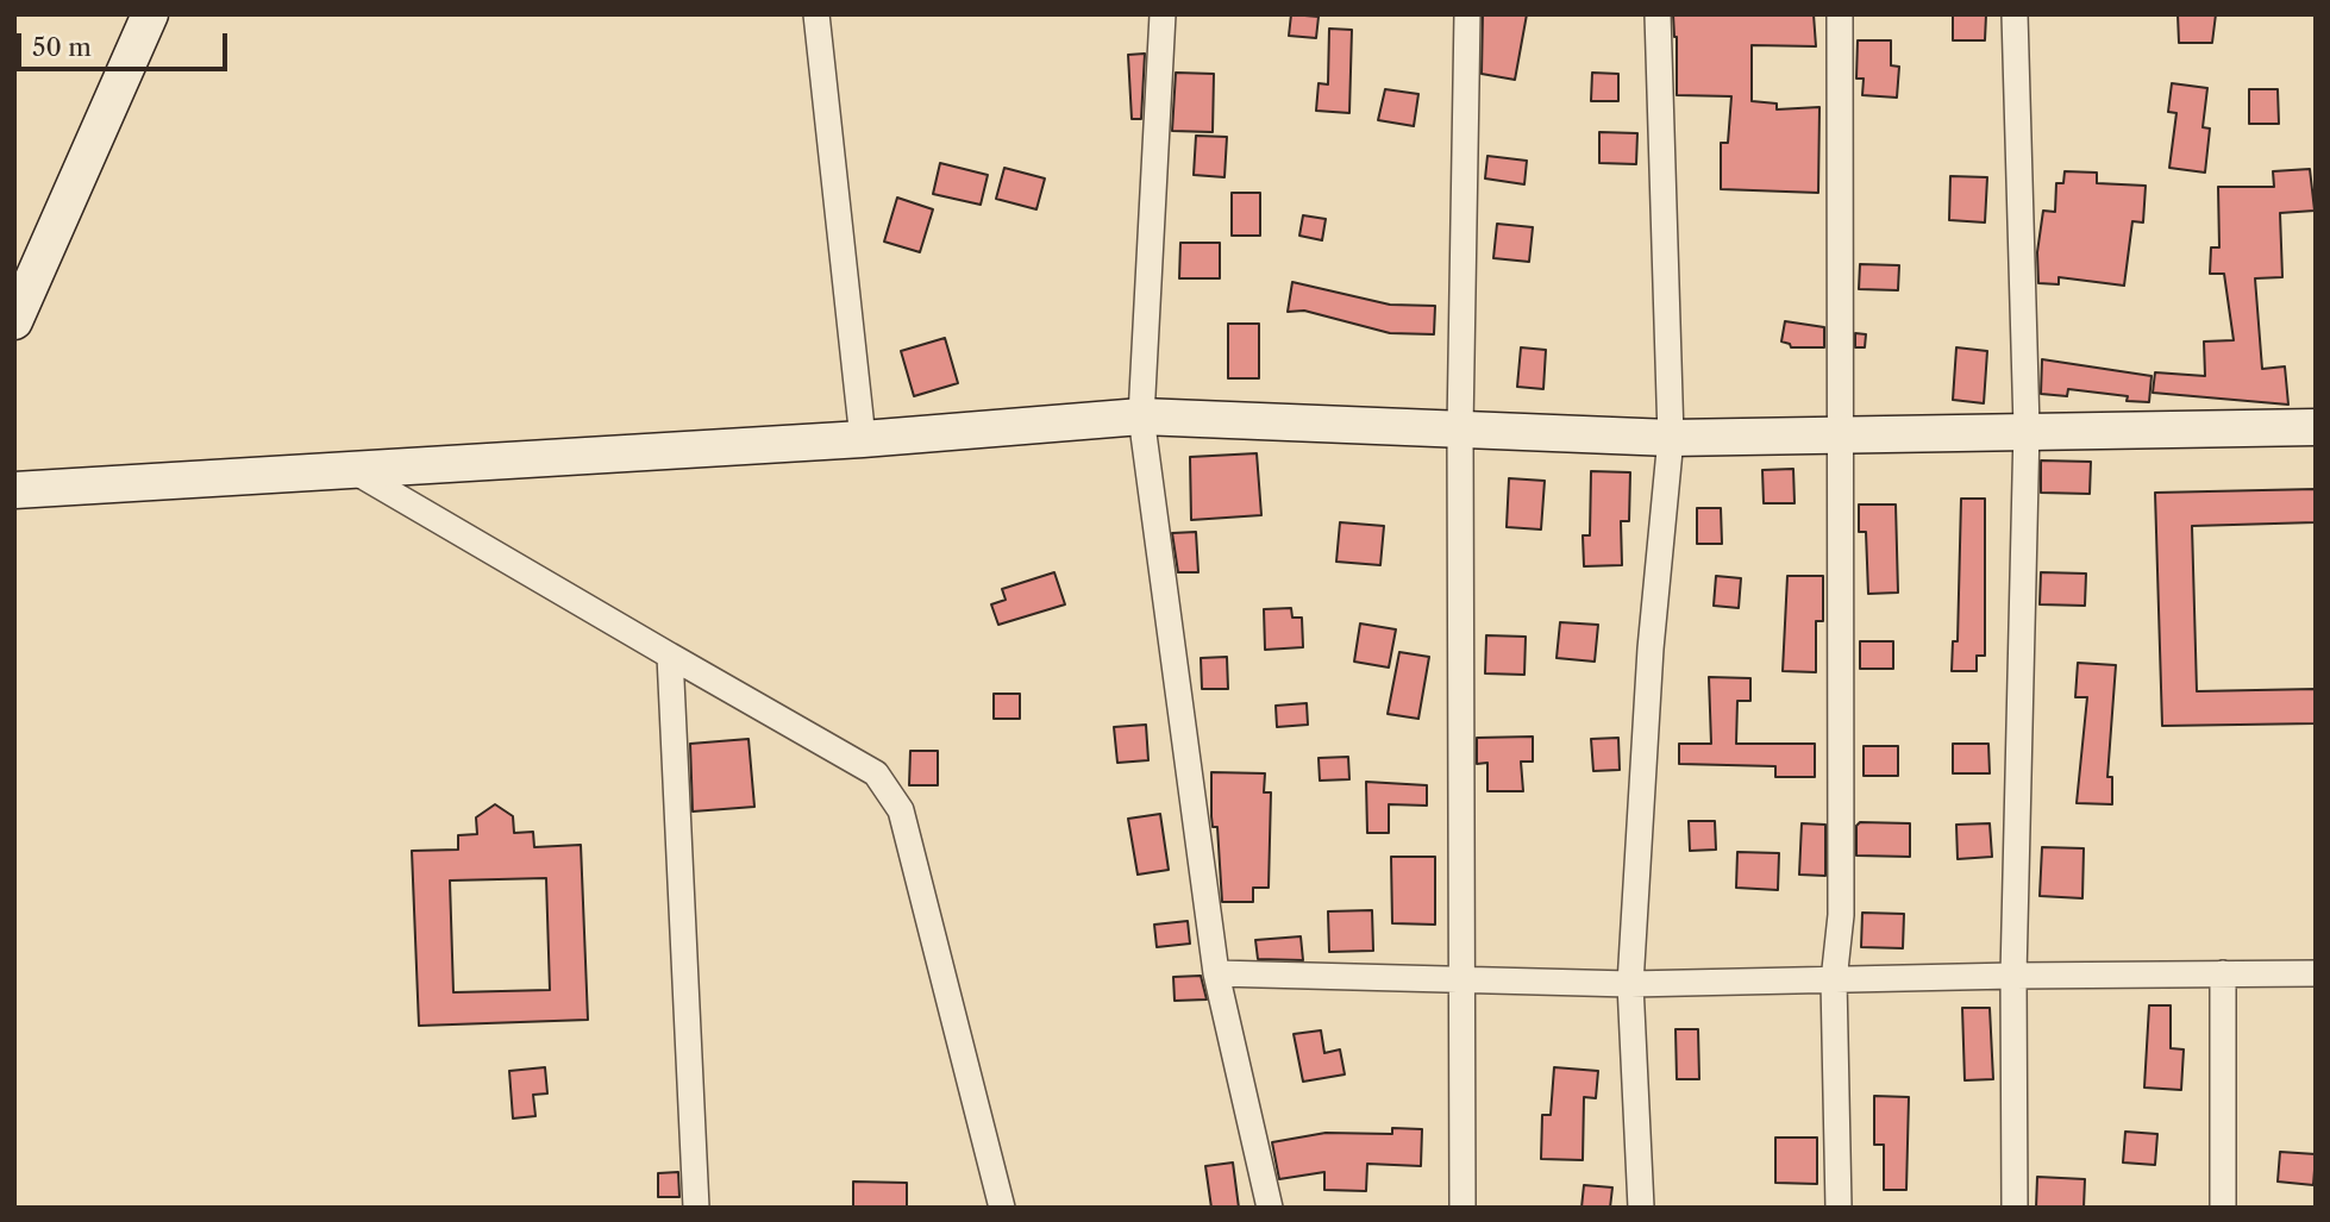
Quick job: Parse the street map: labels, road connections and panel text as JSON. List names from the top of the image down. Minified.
{"scale_bar":"50 m"}
